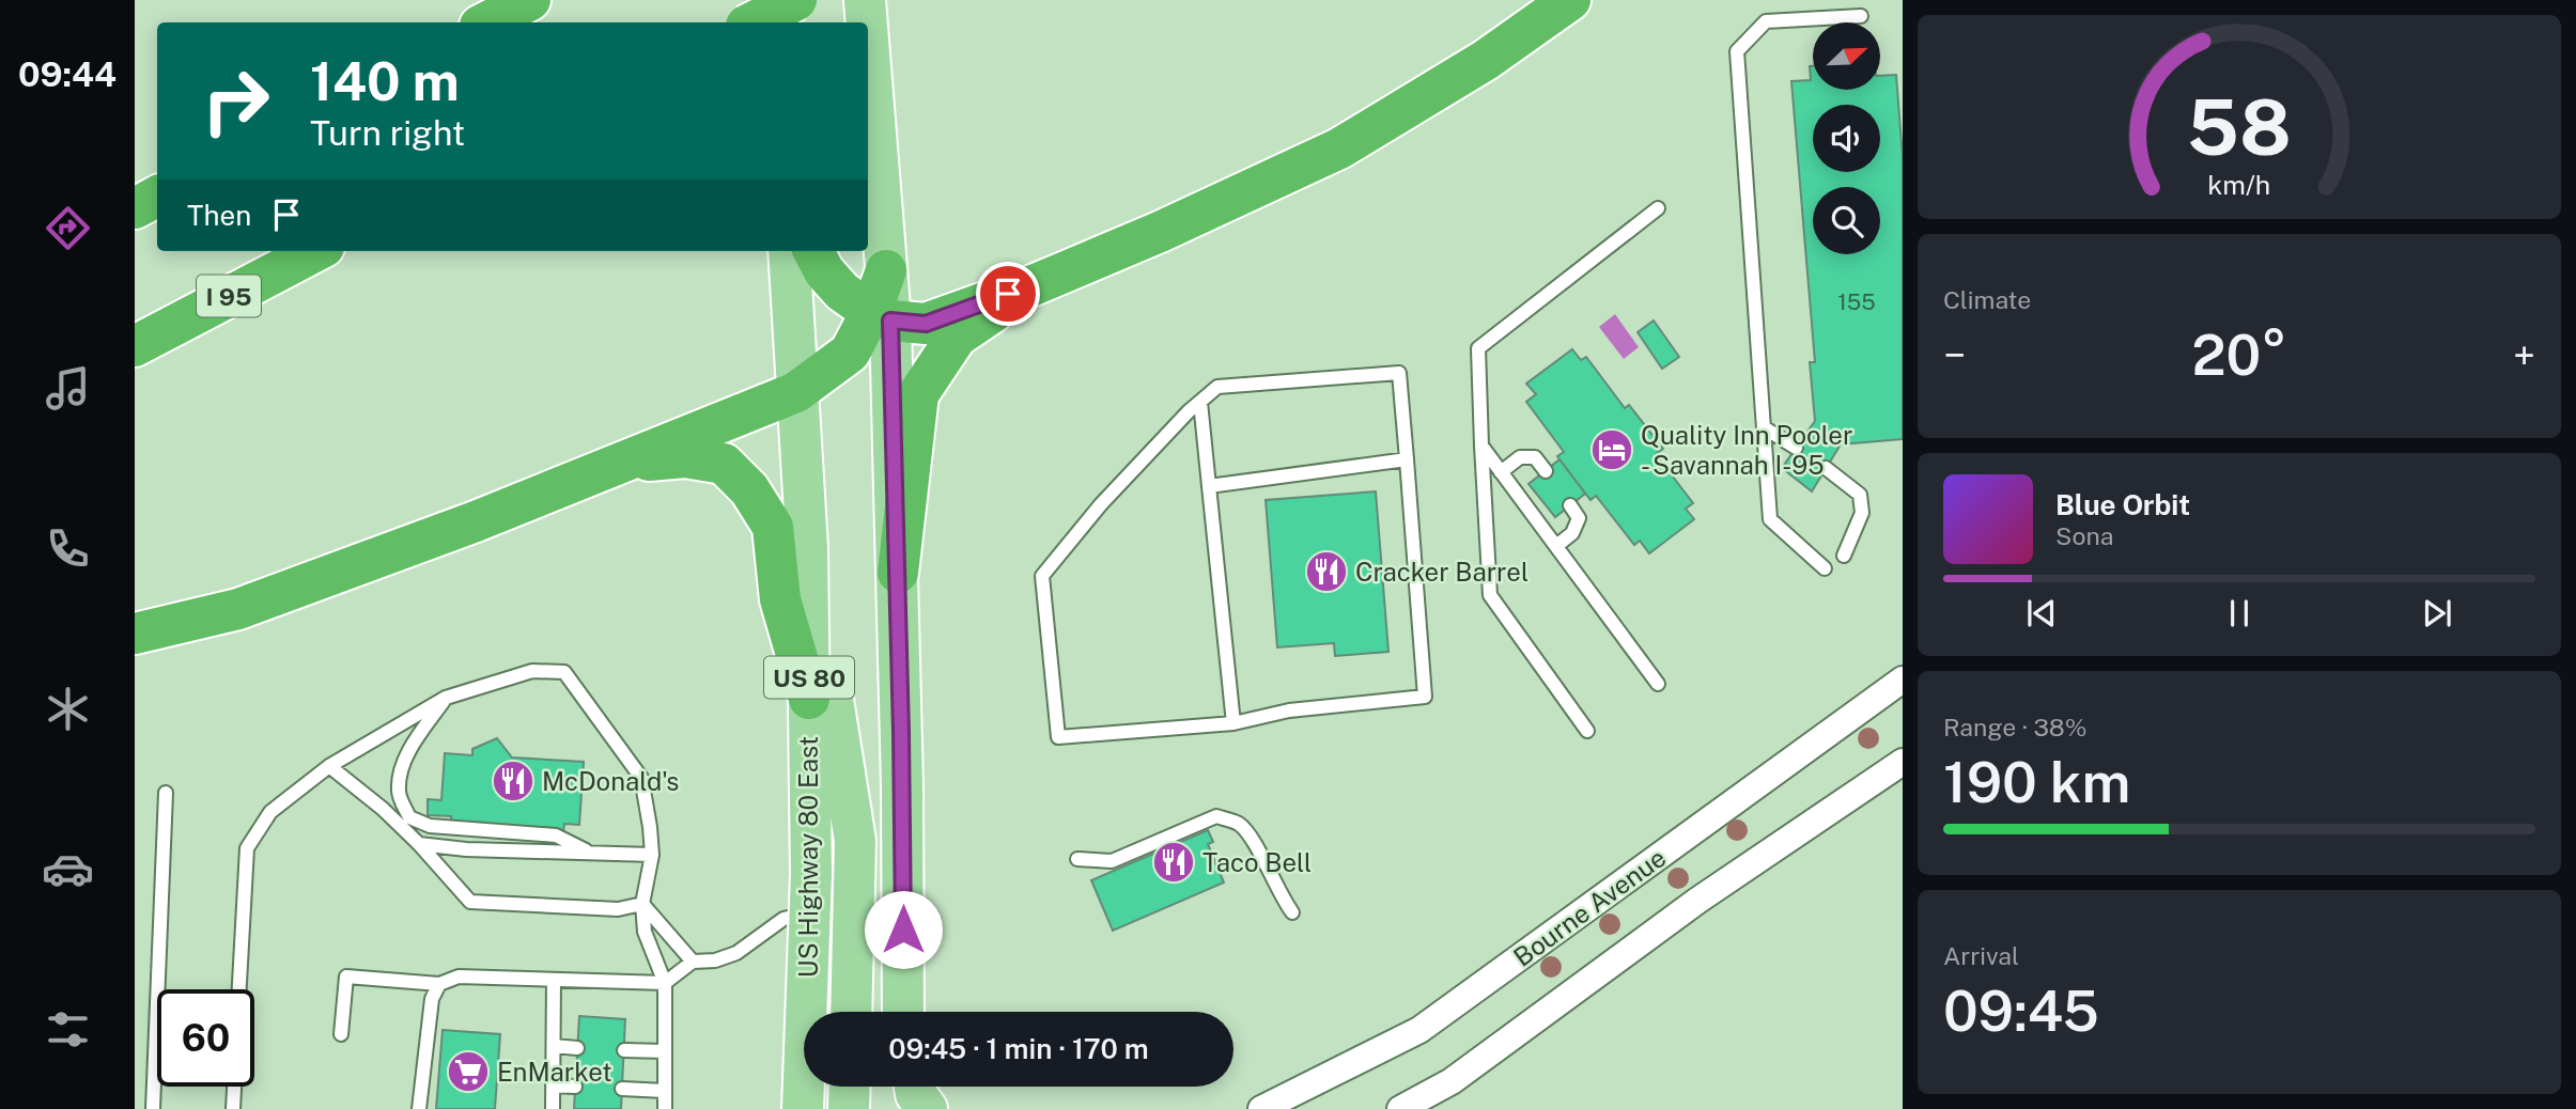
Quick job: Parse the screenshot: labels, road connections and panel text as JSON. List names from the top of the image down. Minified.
{"streets":{"highway":["I 95"],"main road":["US 80","US Highway 80 East"],"street":["Bourne Avenue"]},"places":{"hotel":["Quality Inn Pooler - Savannah I-95"],"restaurant":["Cracker Barrel","McDonald's","Taco Bell"],"supermarket":["EnMarket"]},"house_numbers":["155"],"north":"top right","page":{"tabs":"09:44","turn":["140 m","Turn right"],"then":"Then","tile":["Climate",["Range · 38%","190 km"],["Arrival","09:45"]],"heat":["−","20°","+"],"song":["Blue Orbit","Sona"],"limit":"60","trip":"09:45 · 1 min · 170 m","gauge":["58","km/h"]}}
